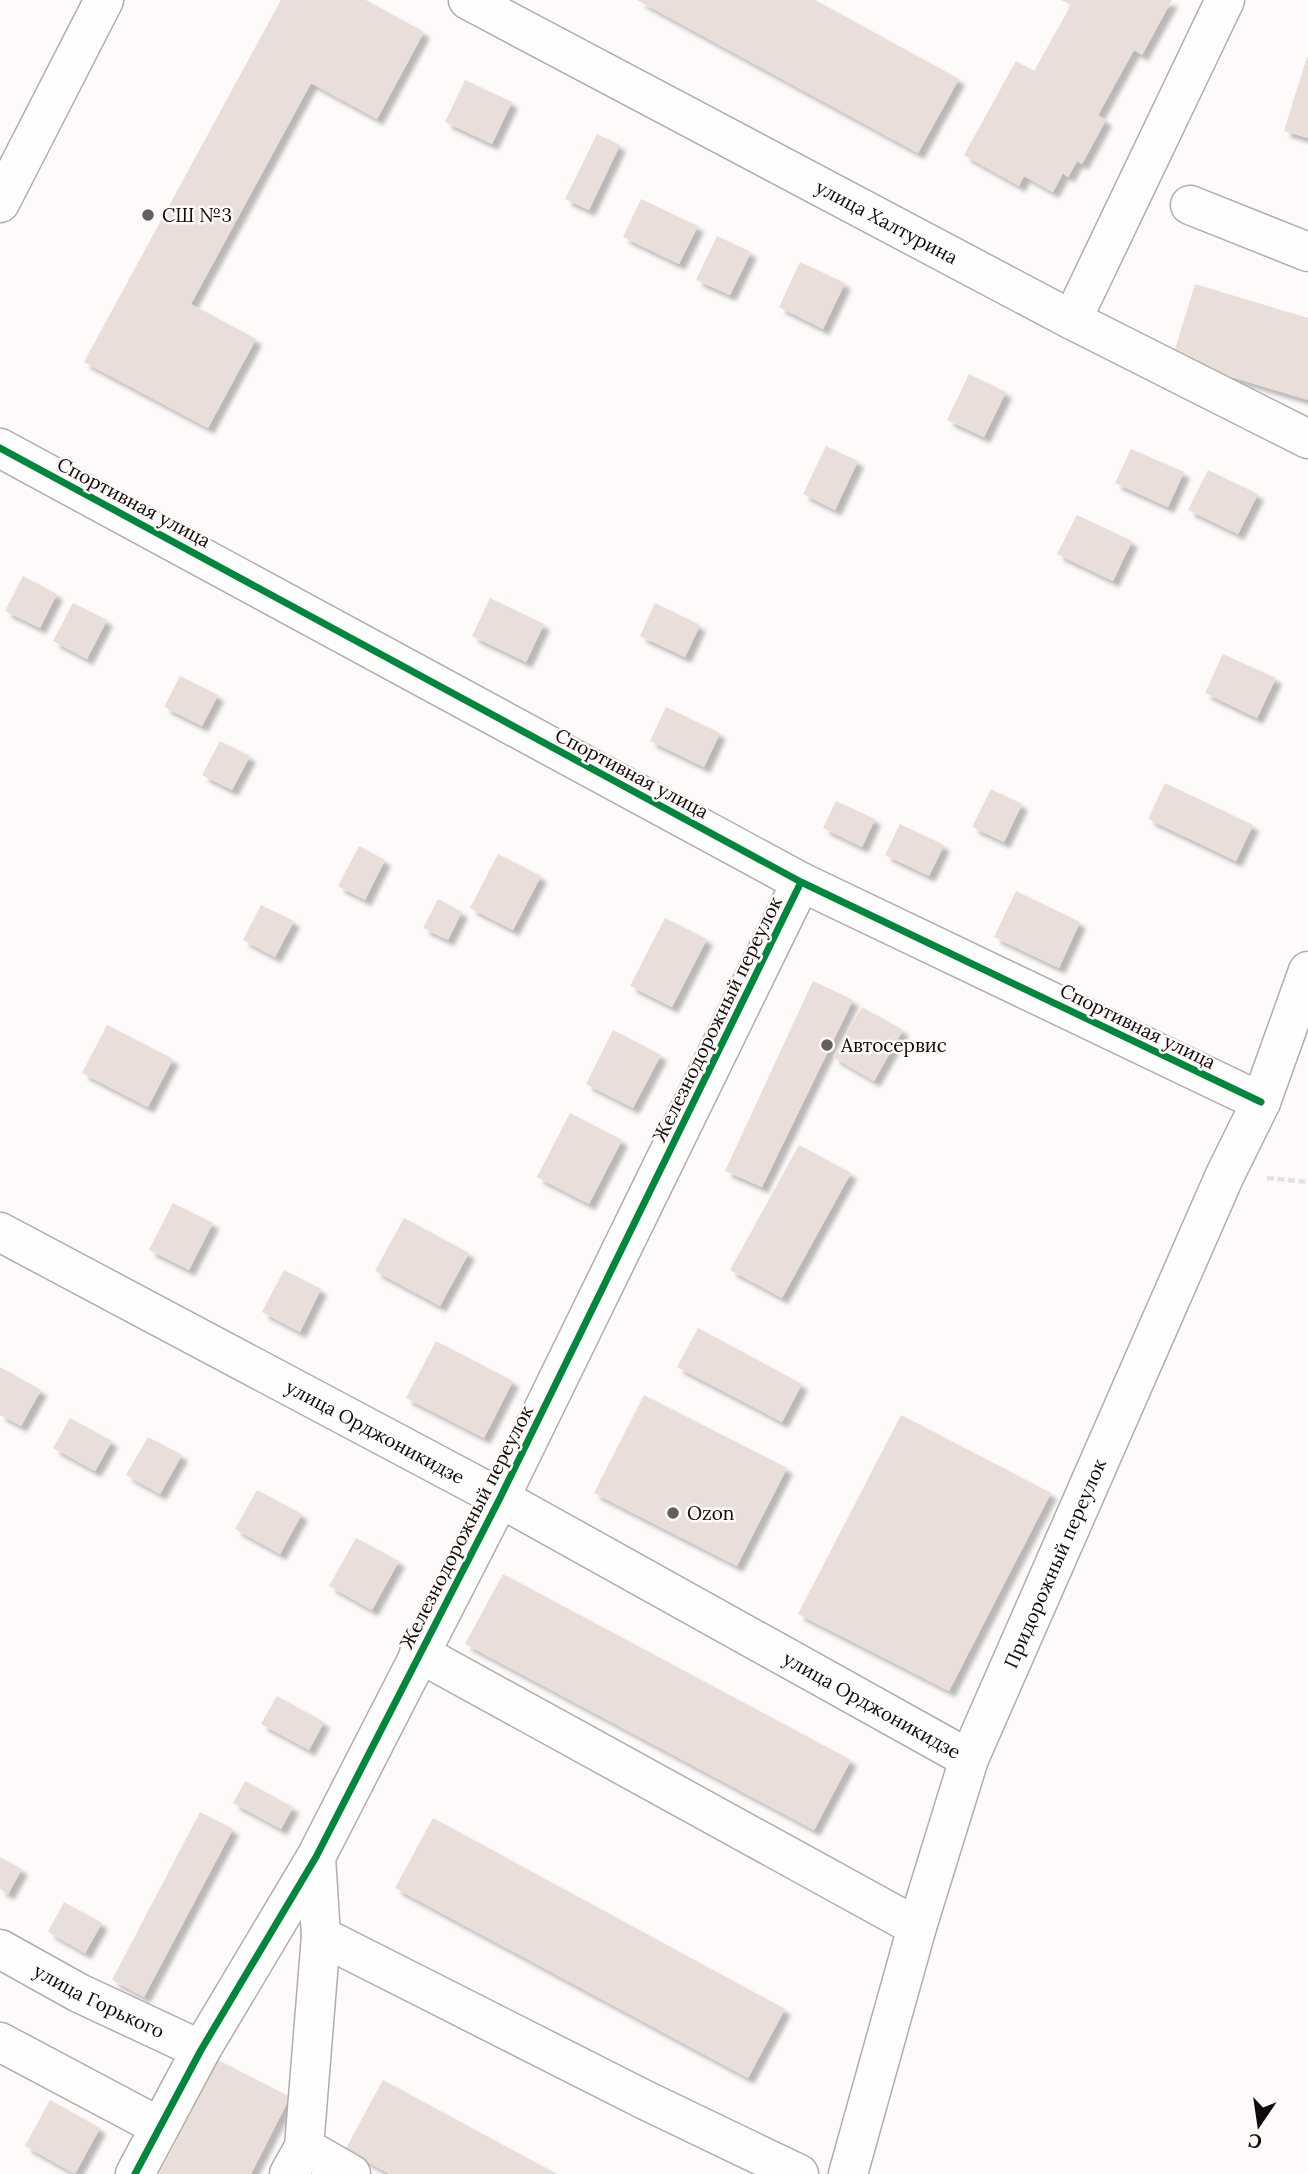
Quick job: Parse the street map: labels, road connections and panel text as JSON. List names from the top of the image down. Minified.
{"streets":{"street":["улица Халтурина","Спортивная улица","Железнодорожный переулок","улица Орджоникидзе","Придорожный переулок","улица Горького"]},"crossings":[["Спортивная улица","Железнодорожный переулок"],["Спортивная улица","Придорожный переулок"],["Железнодорожный переулок","улица Орджоникидзе"],["Железнодорожный переулок","улица Горького"],["улица Орджоникидзе","Придорожный переулок"]],"places":["СШ №3","Автосервис","Ozon"],"north":"bottom"}
